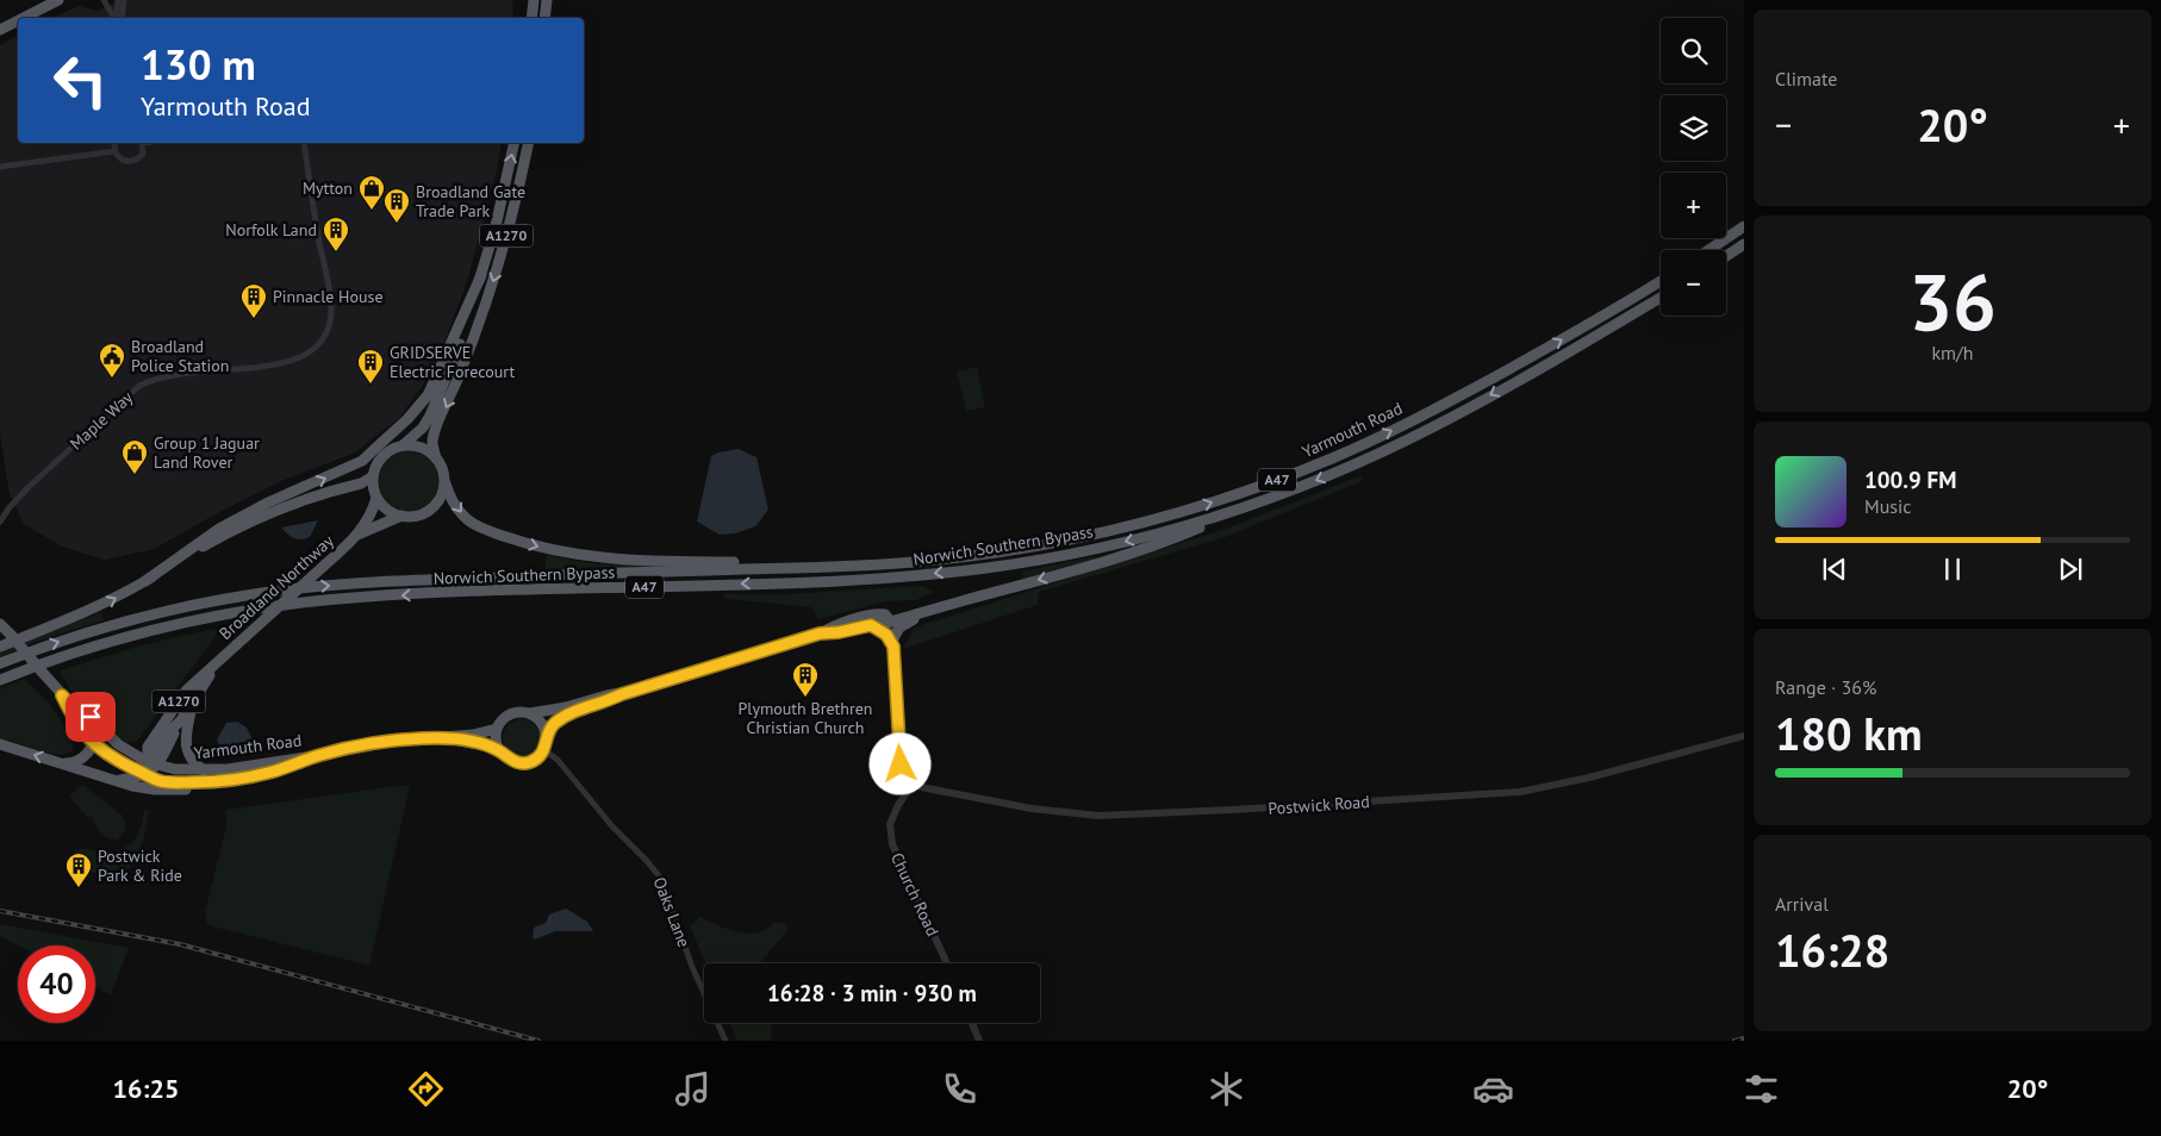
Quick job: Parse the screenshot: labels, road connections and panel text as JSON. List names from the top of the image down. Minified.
{"streets":{"highway":["A1270","Yarmouth Road","A47","Norwich Southern Bypass","Broadland Northway"],"street":["Maple Way","Postwick Road","Church Road","Oaks Lane"]},"crossings":[["A1270","A47"],["A1270","Broadland Northway"],["Yarmouth Road","A47"],["Yarmouth Road","Norwich Southern Bypass"],["Yarmouth Road","Broadland Northway"],["Yarmouth Road","Oaks Lane"],["A47","Norwich Southern Bypass"],["A47","Broadland Northway"],["Postwick Road","Church Road"]],"places":{"shop":["Mytton","Group 1 Jaguar Land Rover"],"building":["Broadland Gate Trade Park","Norfolk Land","Pinnacle House","GRIDSERVE Electric Forecourt","Plymouth Brethren Christian Church","Postwick Park & Ride"],"public building":["Broadland Police Station"]},"page":{"tile":["Climate",["36","km/h"],["Range · 36%","180 km"],["Arrival","16:28"]],"map_buttons":["+","−"],"turn":["130 m","Yarmouth Road"],"heat":["−","20°","+"],"song":["100.9 FM","Music"],"limit":"40","trip":"16:28 · 3 min · 930 m","tabs":["16:25","20°"]}}
